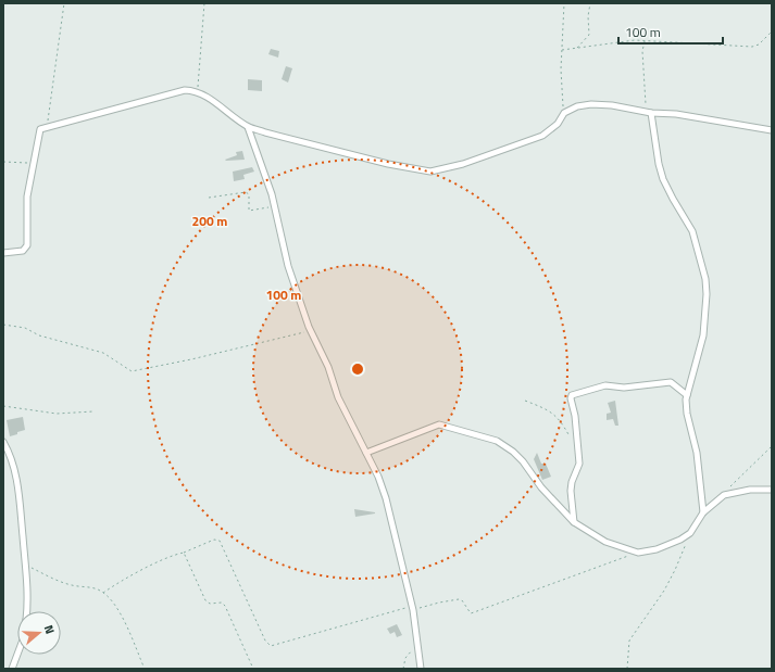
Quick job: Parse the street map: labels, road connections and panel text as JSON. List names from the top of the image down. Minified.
{"scale_bar":"100 m","north":"right","rings":["200 m","100 m"]}
